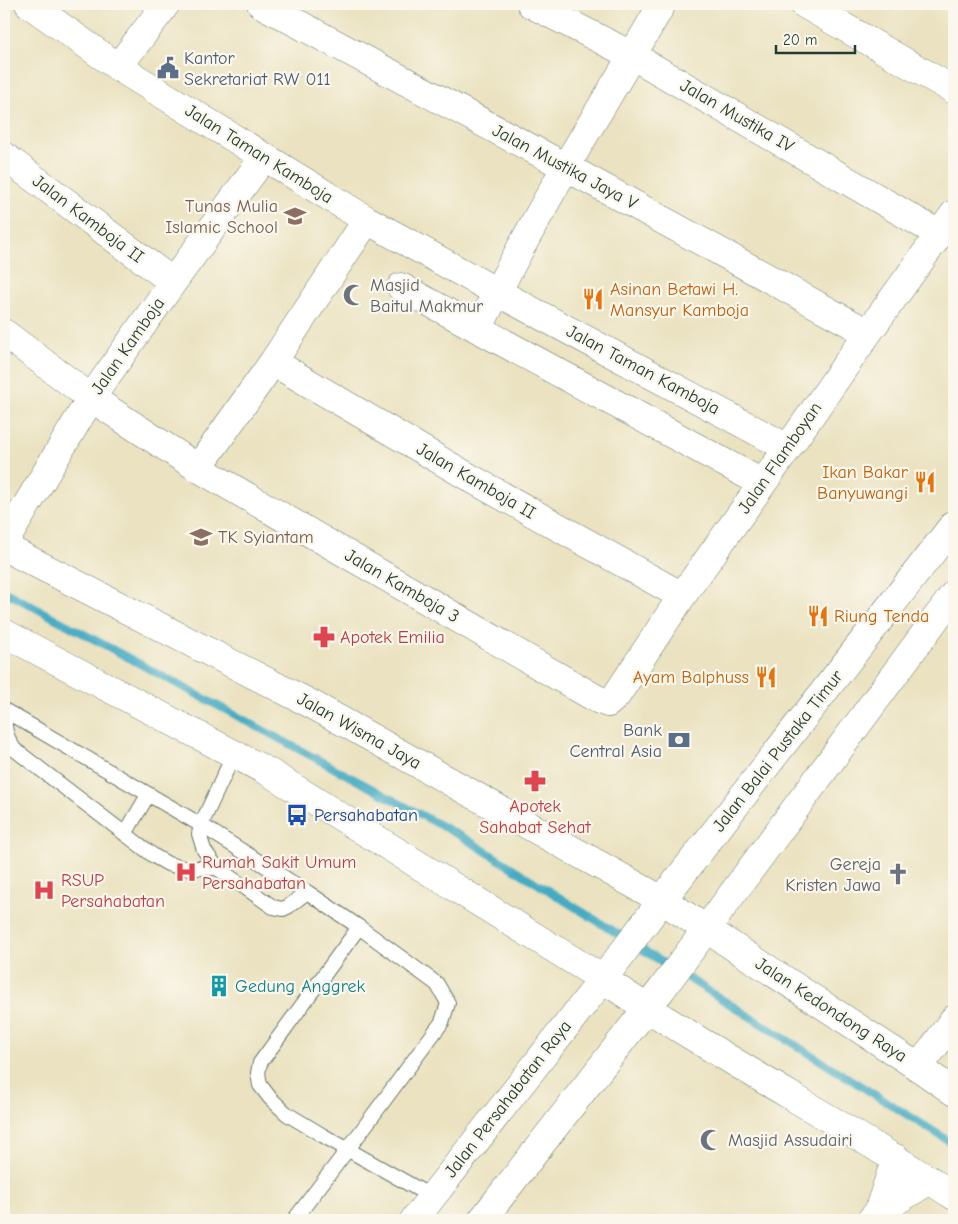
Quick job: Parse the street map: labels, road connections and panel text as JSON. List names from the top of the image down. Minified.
{"streets":{"street":["Jalan Mustika IV","Jalan Taman Kamboja","Jalan Mustika Jaya V","Jalan Kamboja II","Jalan Kamboja","Jalan Flamboyan","Jalan Kamboja 3","Jalan Wisma Jaya","Jalan Balai Pustaka Timur","Jalan Kedondong Raya","Jalan Persahabatan Raya"]},"crossings":[["Jalan Mustika IV","Jalan Flamboyan"],["Jalan Taman Kamboja","Jalan Kamboja"],["Jalan Taman Kamboja","Jalan Flamboyan"],["Jalan Mustika Jaya V","Jalan Flamboyan"],["Jalan Kamboja II","Jalan Kamboja"],["Jalan Kamboja II","Jalan Flamboyan"],["Jalan Kamboja","Jalan Kamboja 3"],["Jalan Flamboyan","Jalan Kamboja 3"],["Jalan Wisma Jaya","Jalan Balai Pustaka Timur"],["Jalan Wisma Jaya","Jalan Kedondong Raya"],["Jalan Balai Pustaka Timur","Jalan Persahabatan Raya"]],"places":{"public building":["Kantor Sekretariat RW 011"],"school or university":["Tunas Mulia Islamic School","TK Syiantam"],"mosque":["Masjid Baitul Makmur","Masjid Assudairi"],"restaurant":["Asinan Betawi H. Mansyur Kamboja","Ikan Bakar Banyuwangi","Riung Tenda","Ayam Balphuss"],"pharmacy":["Apotek Emilia","Apotek Sahabat Sehat"],"bank":["Bank Central Asia"],"bus stop":["Persahabatan"],"hospital":["Rumah Sakit Umum Persahabatan","RSUP Persahabatan"],"church":["Gereja Kristen Jawa"],"building":["Gedung Anggrek"]},"scale_bar":"20 m"}
